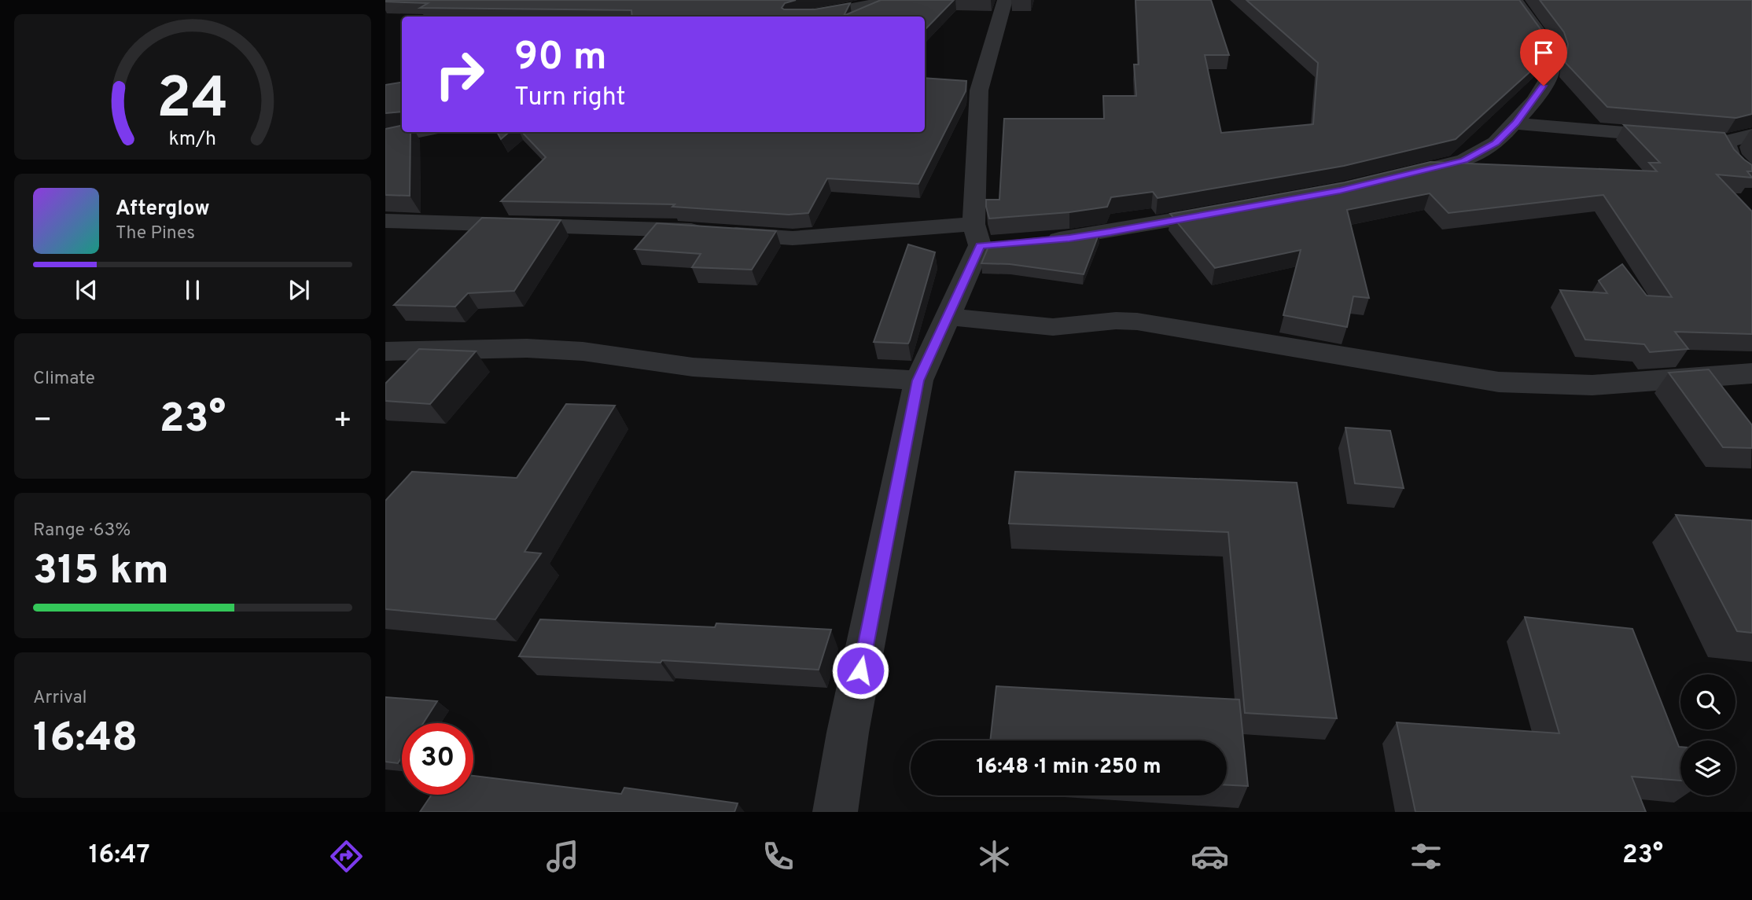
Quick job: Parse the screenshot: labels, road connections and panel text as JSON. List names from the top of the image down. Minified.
{"page":{"turn":["90 m","Turn right"],"song":["Afterglow","The Pines"],"tile":["Climate",["Range · 63%","315 km"],["Arrival","16:48"]],"heat":["−","23°","+"],"limit":"30","trip":"16:48 · 1 min · 250 m","tabs":["16:47","23°"],"gauge":["24","km/h"]}}
